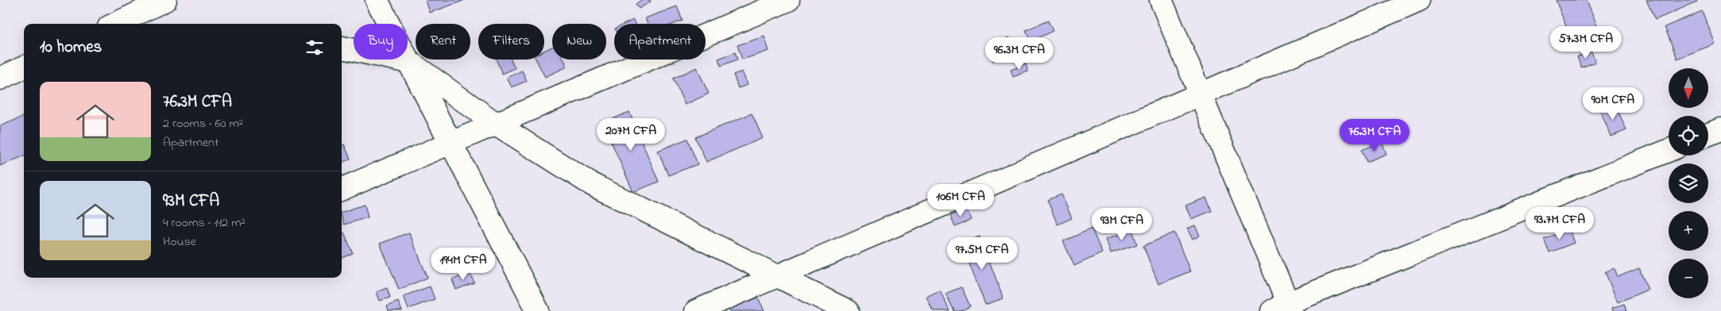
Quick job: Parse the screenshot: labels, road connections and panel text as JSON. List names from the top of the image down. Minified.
{"north":"bottom","page":{"chip":["Buy","Rent","Filters","New","Apartment"],"heading":"10 homes","price":["57.3M CFA","96.3M CFA","90M CFA","207M CFA","76.3M CFA","106M CFA","93.7M CFA","93M CFA","97.5M CFA","194M CFA"],"map_buttons":["+","−"],"list":[{"name":"76.3M CFA","note":"2 rooms · 60 m² · Apartment"},{"name":"93M CFA","note":"4 rooms · 112 m² · House"}]}}
